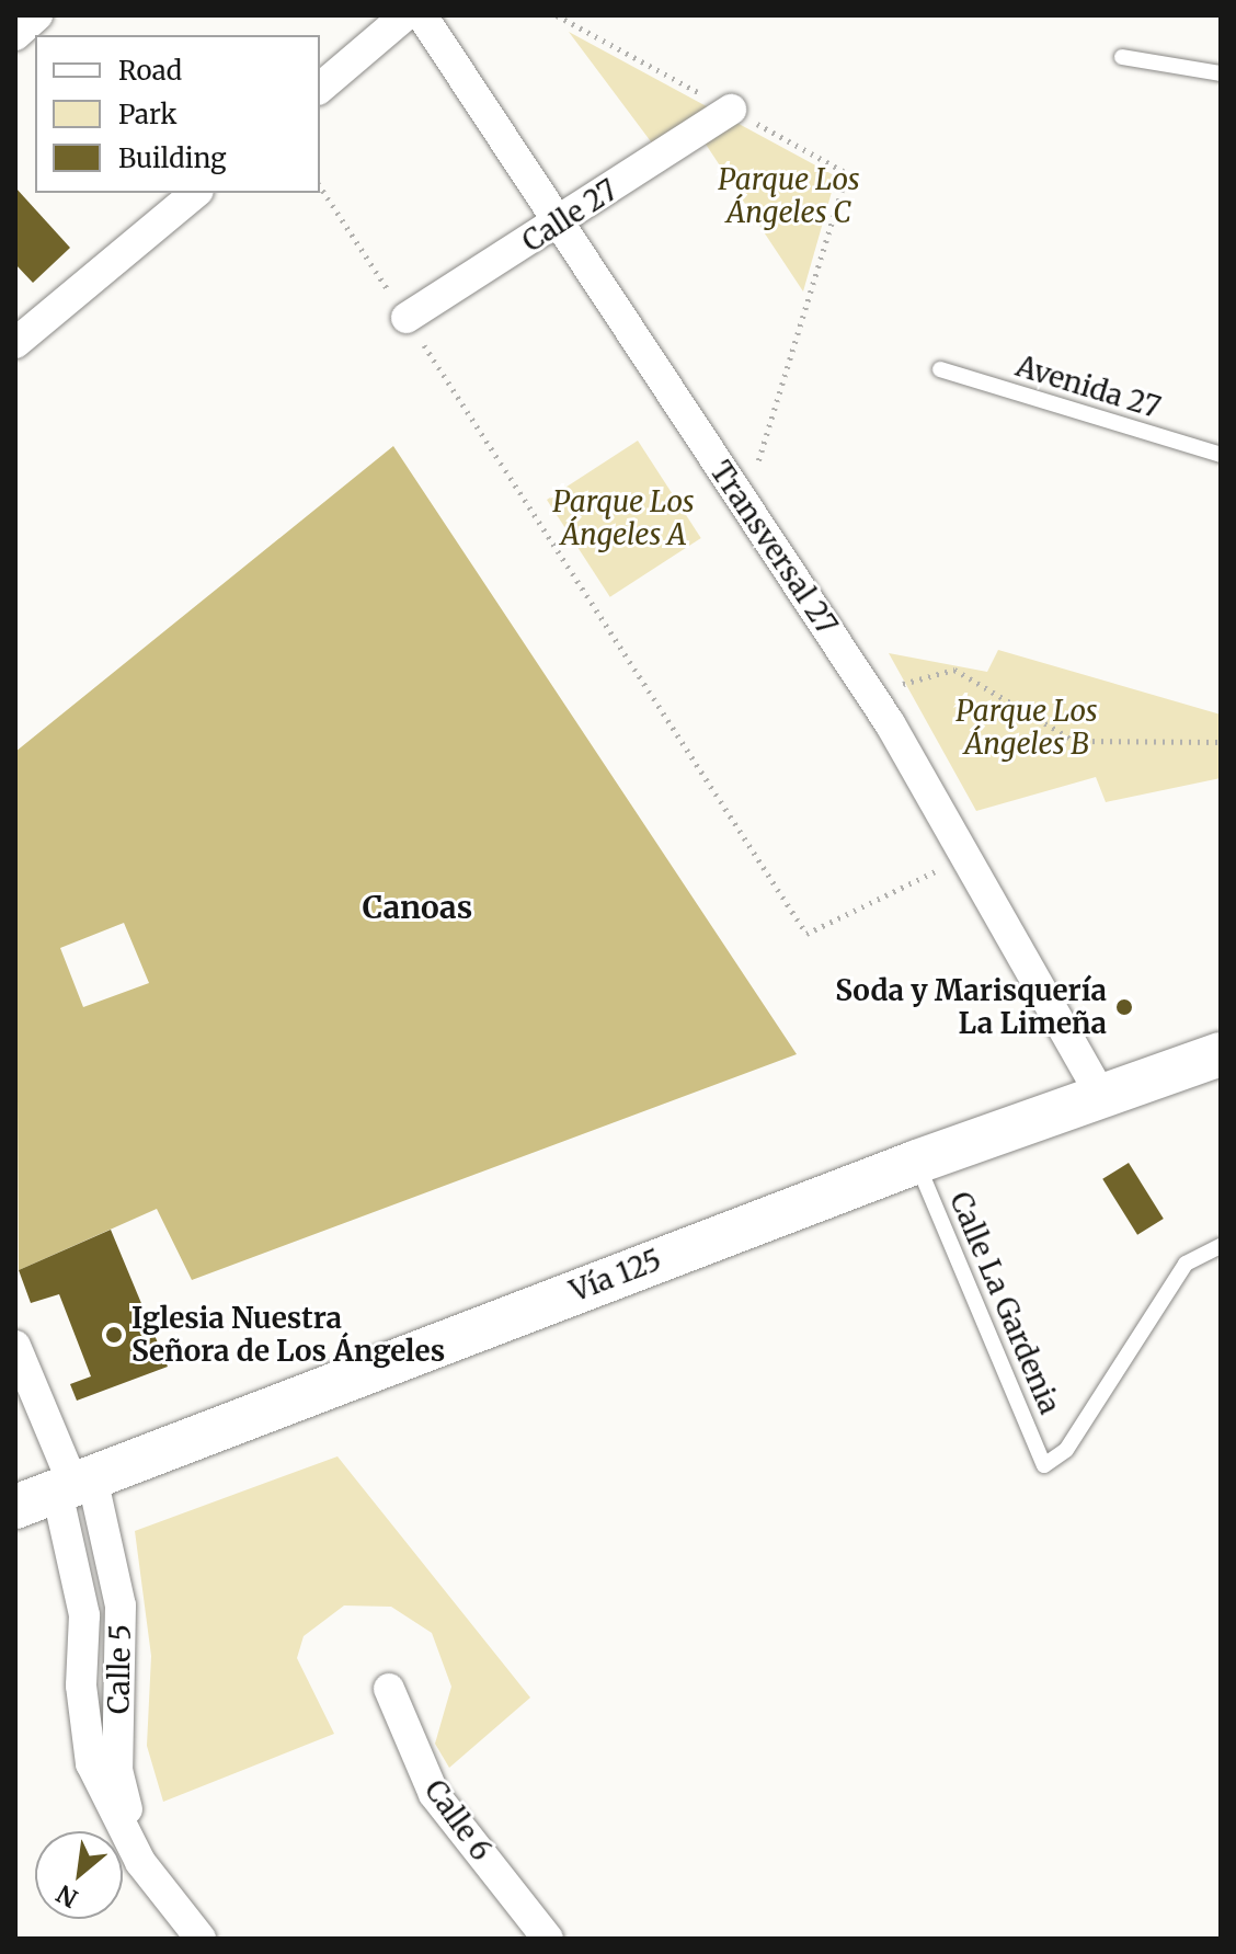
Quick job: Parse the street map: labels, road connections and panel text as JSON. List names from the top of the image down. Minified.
{"streets":{"main road":["Vía 125"],"street":["Calle 27","Transversal 27","Calle 5","Calle 6"],"lane":["Avenida 27","Calle La Gardenia"]},"crossings":[["Calle 27","Transversal 27"],["Transversal 27","Vía 125"],["Vía 125","Calle La Gardenia"],["Vía 125","Calle 5"]],"districts":["Canoas"],"parks":["Parque Los Ángeles C","Parque Los Ángeles A","Parque Los Ángeles B"],"places":["Soda y Marisquería La Limeña","Iglesia Nuestra Señora de Los Ángeles"],"legend":["Road","Park","Building"],"north":"bottom left"}
